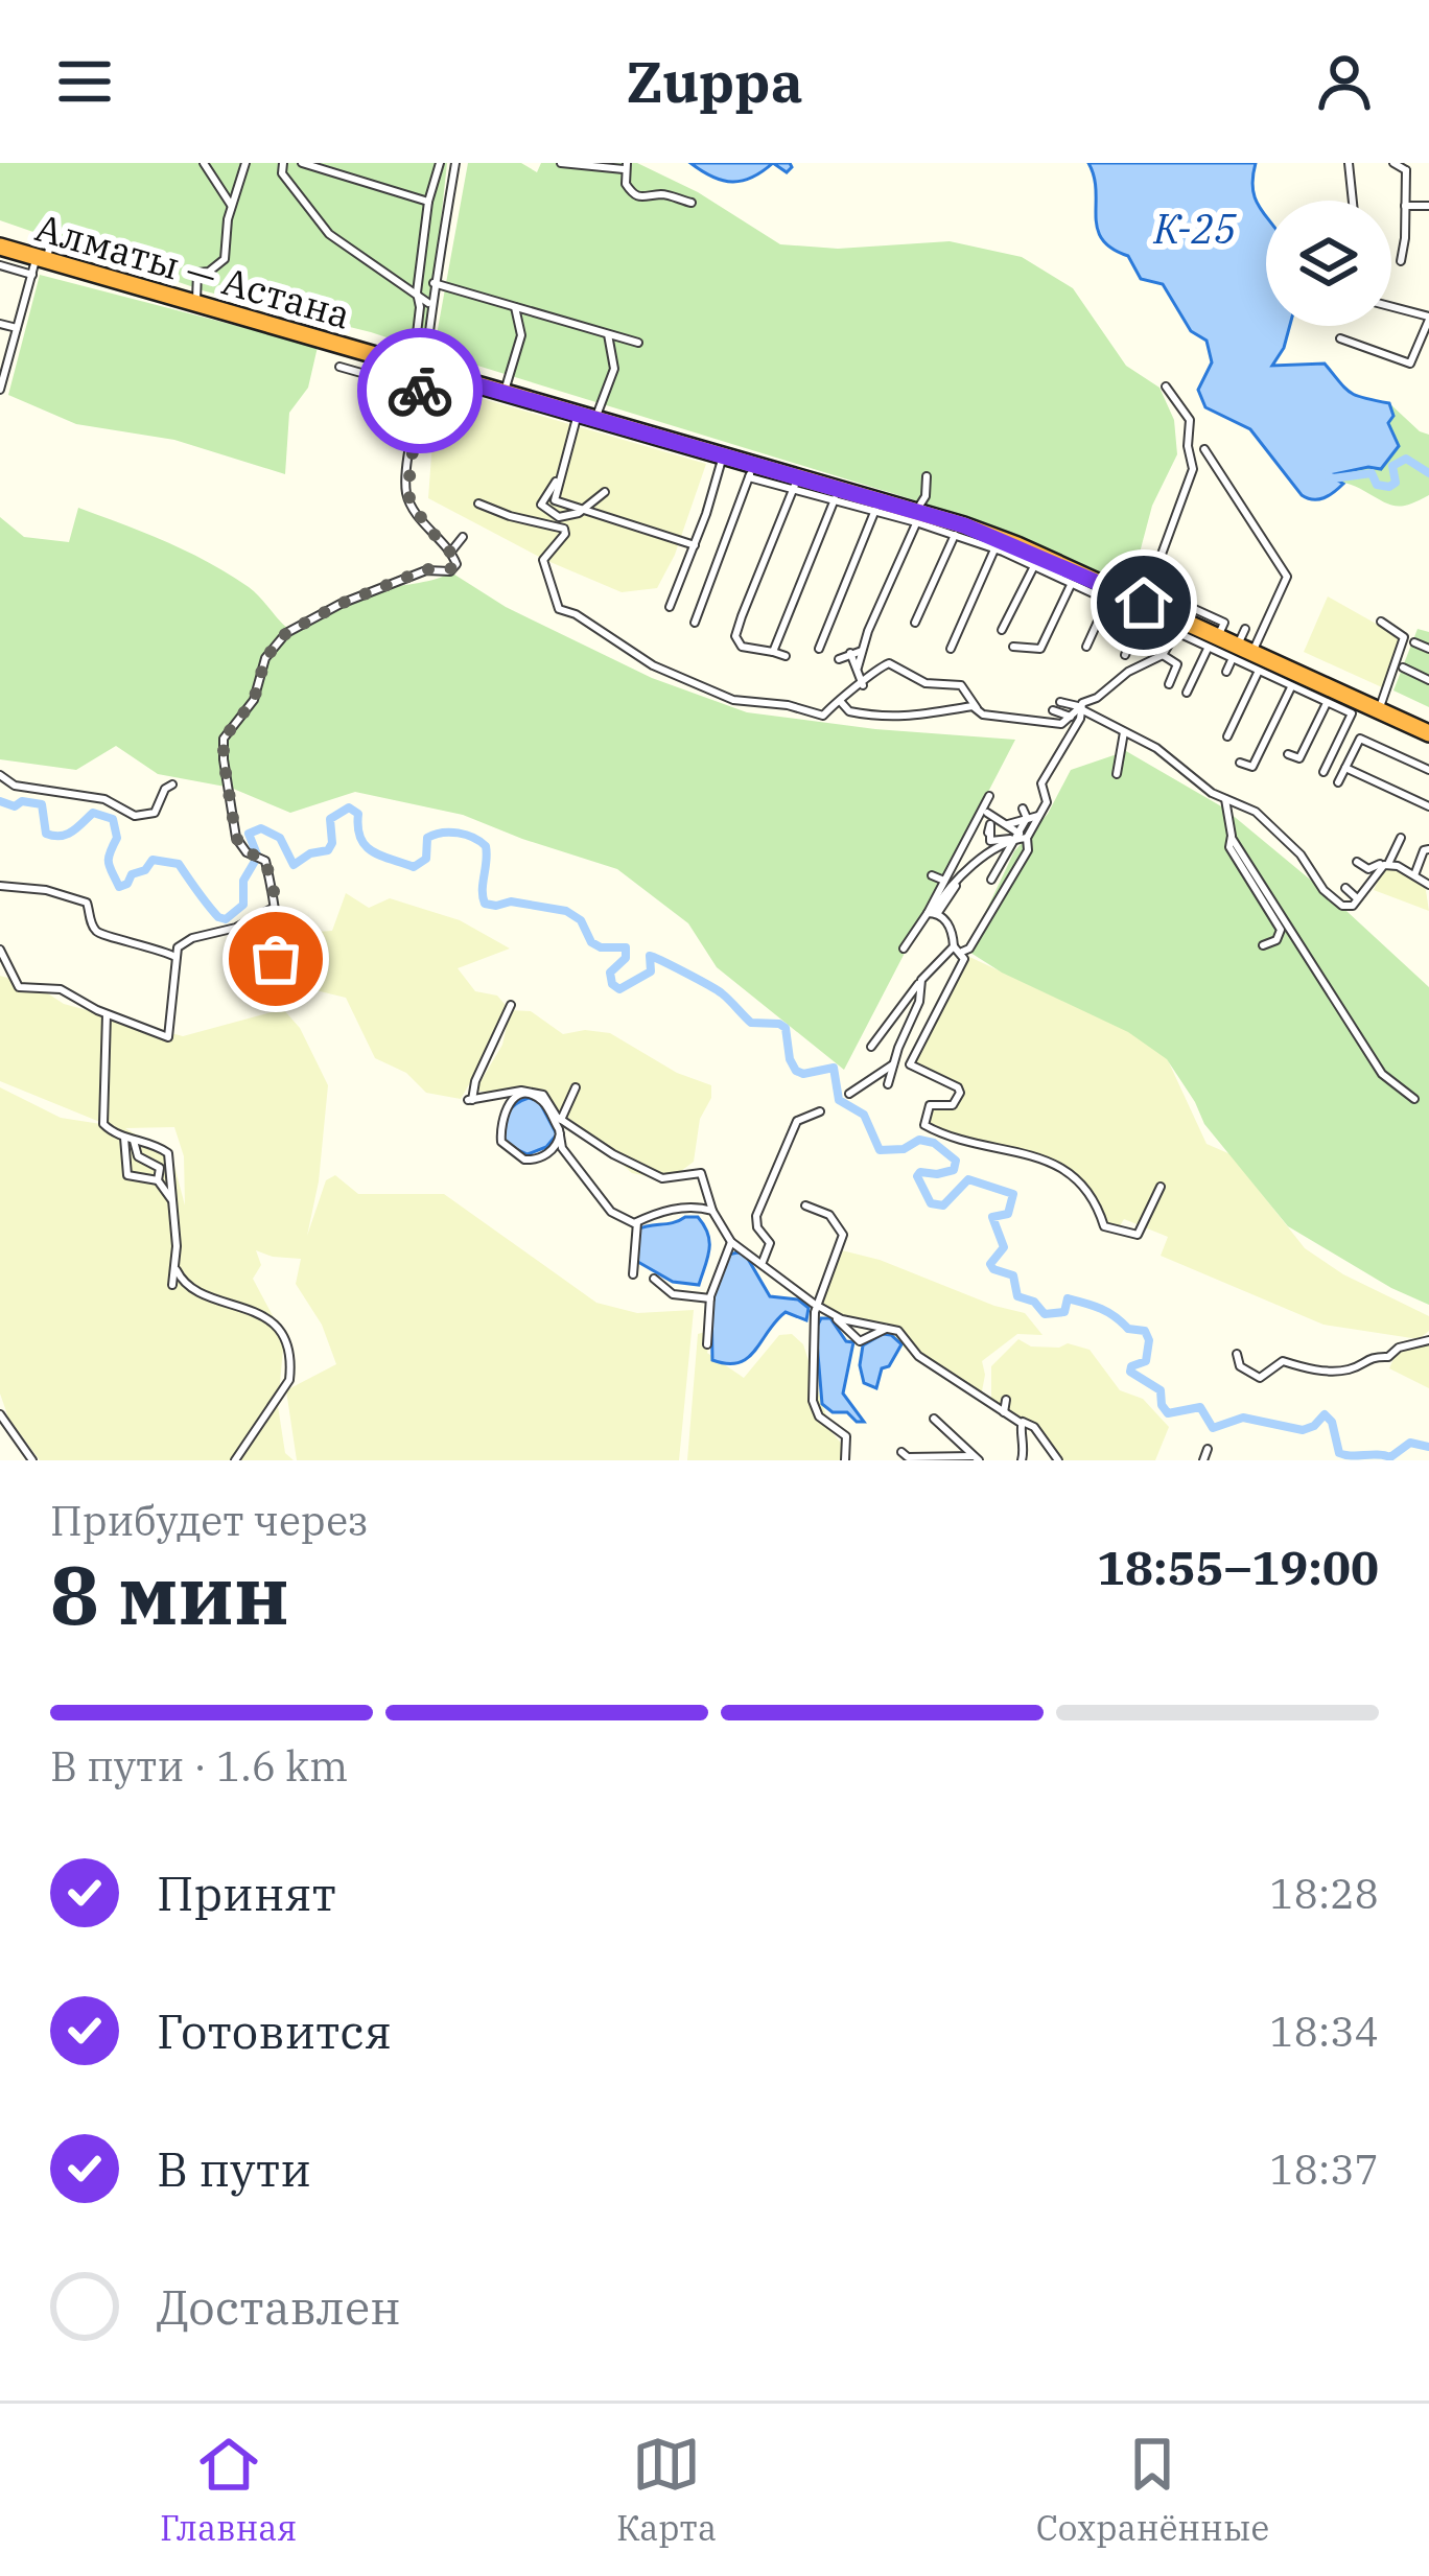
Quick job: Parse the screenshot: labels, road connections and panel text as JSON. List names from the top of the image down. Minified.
{"streets":{"highway":["Алматы — Астана"]},"water":["К-25"],"page":{"header":"Zuppa","heading":["8 мин","Прибудет через","18:55–19:00"],"bar":"В пути · 1.6 km","list":[["Принят","18:28"],["Готовится","18:34"],["В пути","18:37"],"Доставлен"],"tabs":["Главная","Карта","Сохранённые"]}}
